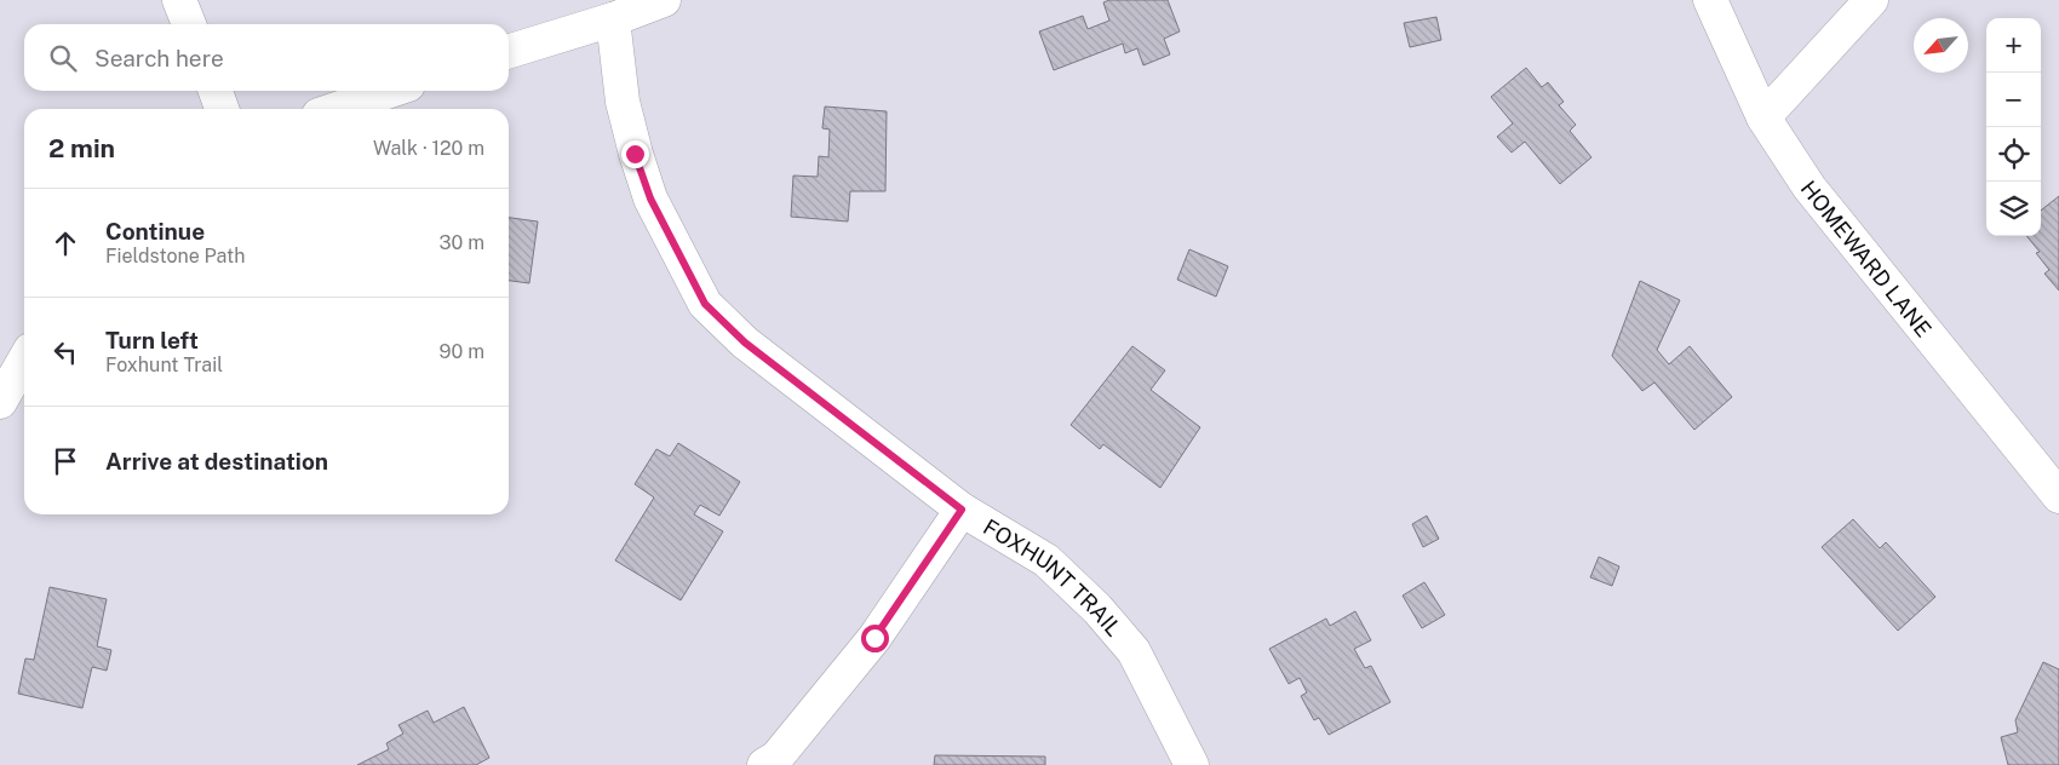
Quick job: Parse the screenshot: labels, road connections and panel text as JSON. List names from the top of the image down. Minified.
{"streets":{"street":["HOMEWARD LANE","FOXHUNT TRAIL"]},"north":"bottom left","page":{"map_buttons":["+","−"],"search":"Search here","heading":["2 min","Walk · 120 m"],"list":[["Continue","Fieldstone Path","30 m"],["Turn left","Foxhunt Trail","90 m"],"Arrive at destination"]}}
